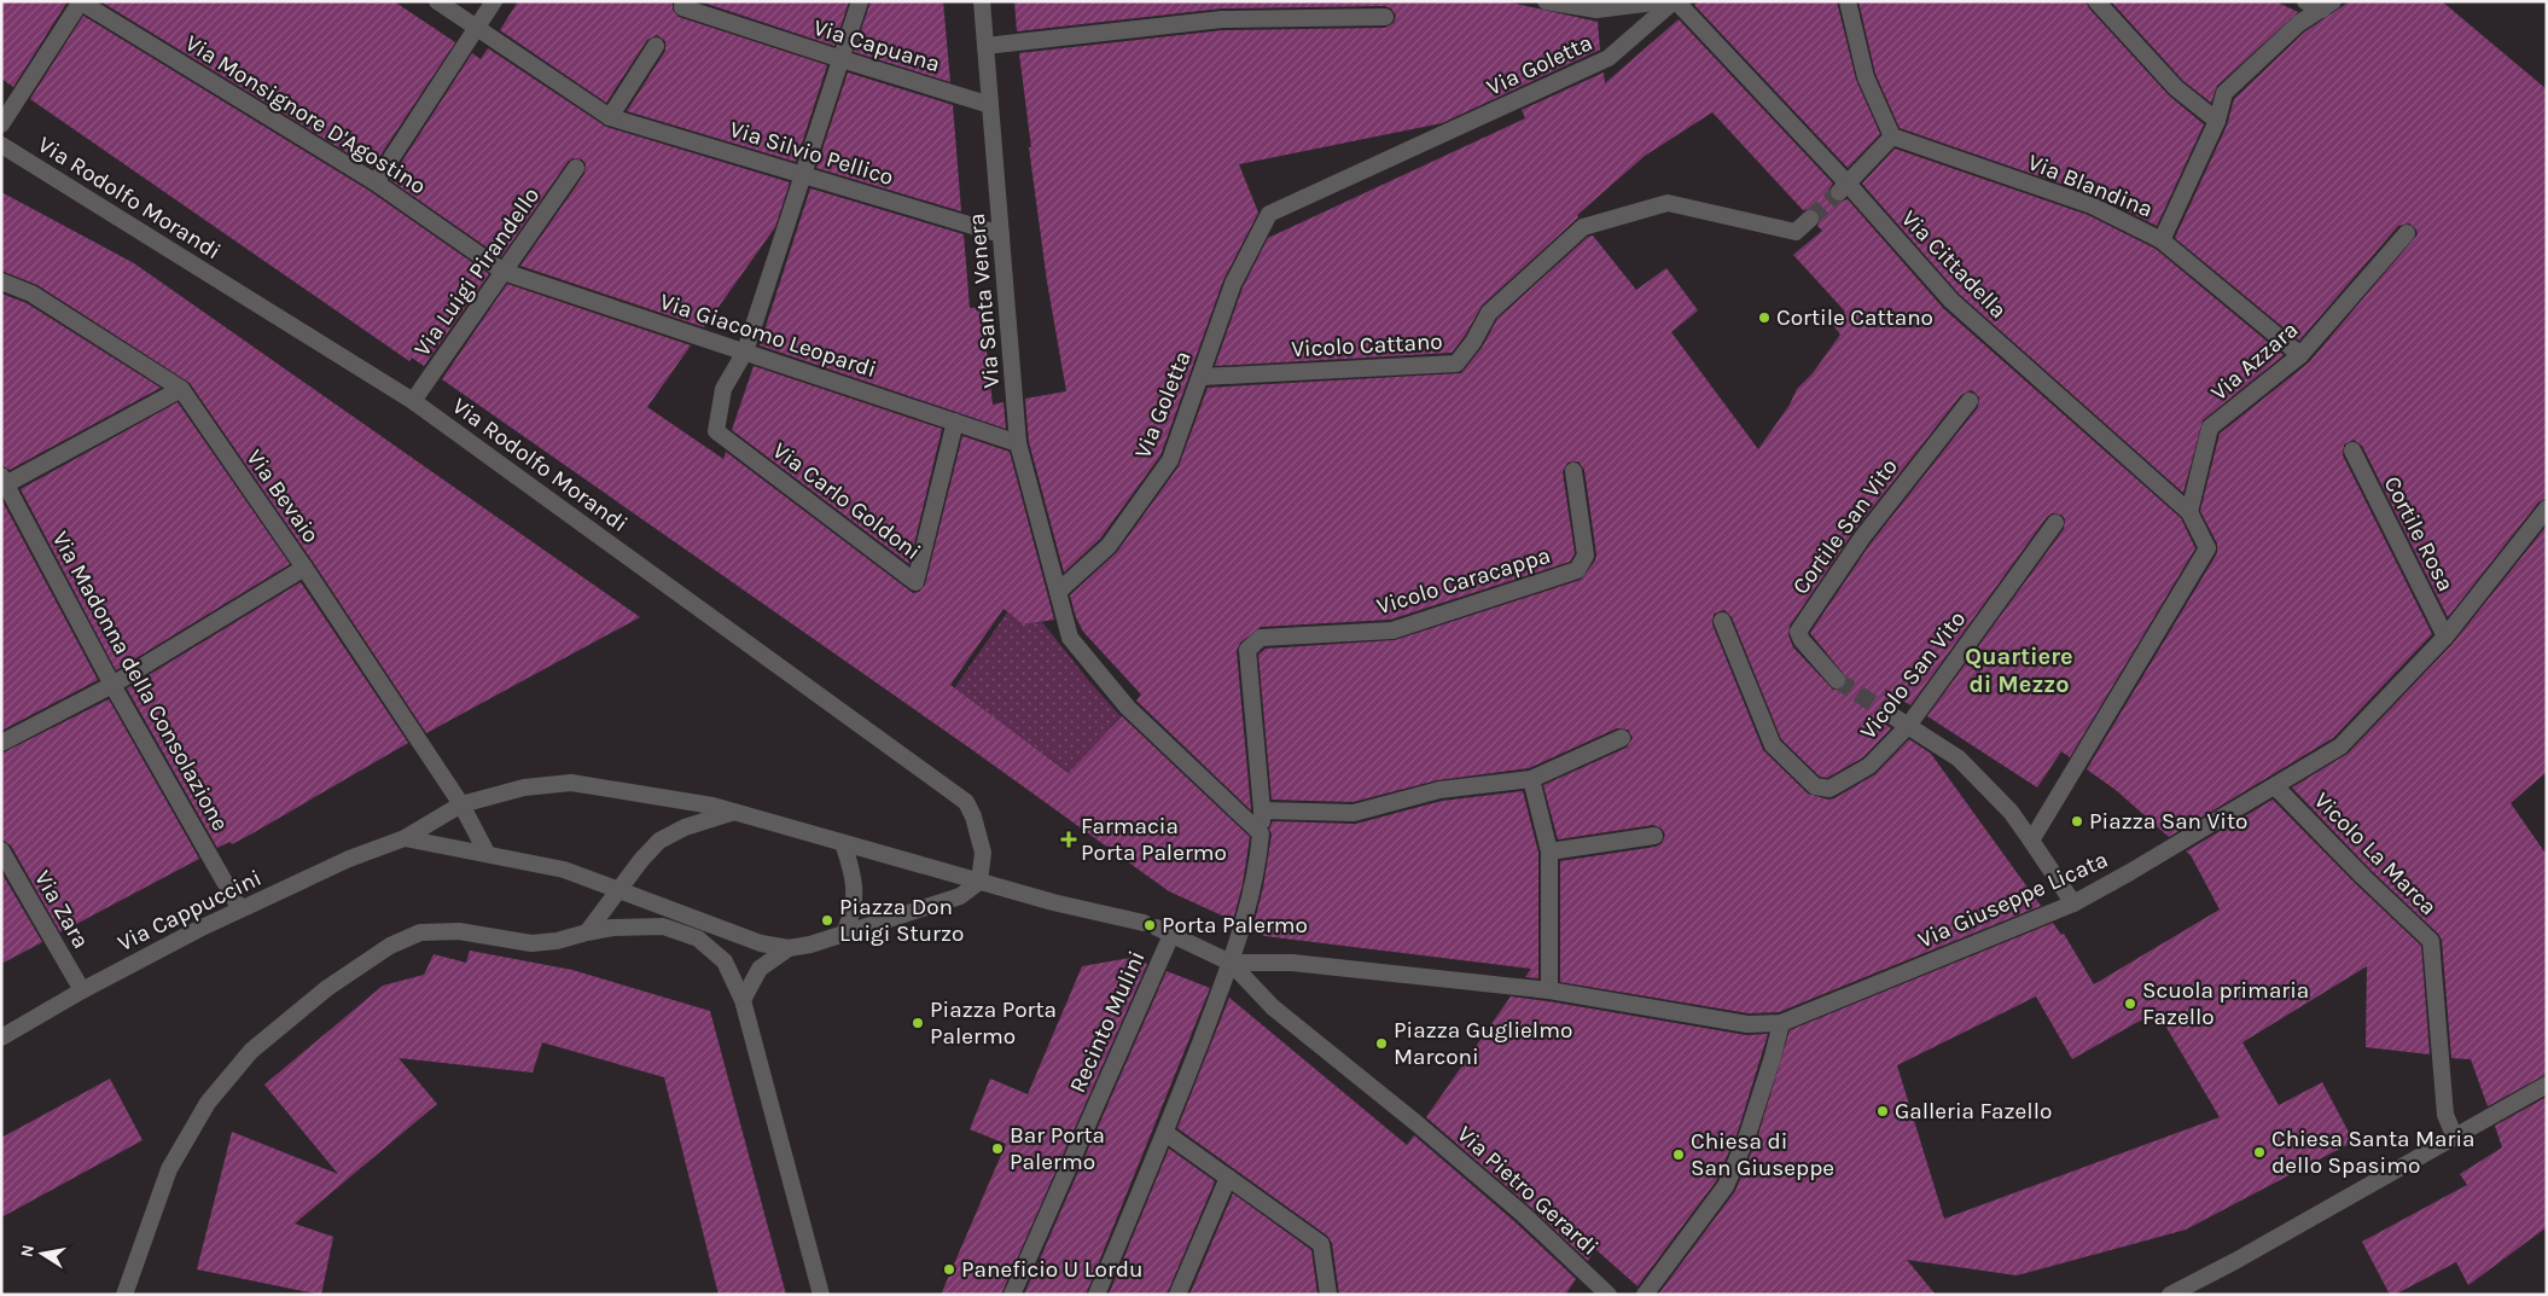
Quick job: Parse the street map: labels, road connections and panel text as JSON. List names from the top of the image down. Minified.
{"streets":{"street":["Via Capuana","Via Goletta","Via Monsignore D'Agostino","Via Silvio Pellico","Via Blandina","Via Rodolfo Morandi","Via Cittadella","Via Luigi Pirandello","Via Santa Venera","Via Giacomo Leopardi","Vicolo Cattano","Via Azzara","Via Bevaio","Via Carlo Goldoni","Cortile San Vito","Cortile Rosa","Vicolo Caracappa","Vicolo San Vito","Via Madonna della Consolazione","Vicolo La Marca","Via Giuseppe Licata","Via Zara","Via Cappuccini","Recinto Mulini","Via Pietro Gerardi"]},"crossings":[["Via Capuana","Via Santa Venera"],["Via Goletta","Via Cittadella"],["Via Goletta","Via Santa Venera"],["Via Goletta","Vicolo Cattano"],["Via Monsignore D'Agostino","Via Luigi Pirandello"],["Via Monsignore D'Agostino","Via Giacomo Leopardi"],["Via Silvio Pellico","Via Santa Venera"],["Via Blandina","Via Azzara"],["Via Rodolfo Morandi","Via Luigi Pirandello"],["Via Cittadella","Via Azzara"],["Via Luigi Pirandello","Via Giacomo Leopardi"],["Via Santa Venera","Via Giacomo Leopardi"],["Via Giacomo Leopardi","Via Carlo Goldoni"],["Via Bevaio","Via Cappuccini"],["Cortile Rosa","Via Giuseppe Licata"],["Via Madonna della Consolazione","Via Cappuccini"],["Vicolo La Marca","Via Giuseppe Licata"],["Via Giuseppe Licata","Via Pietro Gerardi"],["Via Zara","Via Cappuccini"]],"districts":["Quartiere di Mezzo"],"places":{"other":["Cortile Cattano","Piazza San Vito","Piazza Don Luigi Sturzo","Porta Palermo","Scuola primaria Fazello","Piazza Porta Palermo","Piazza Guglielmo Marconi","Galleria Fazello","Bar Porta Palermo","Chiesa Santa Maria dello Spasimo","Chiesa di San Giuseppe","Paneficio U Lordu"],"health":["Farmacia Porta Palermo"]},"north":"left"}
